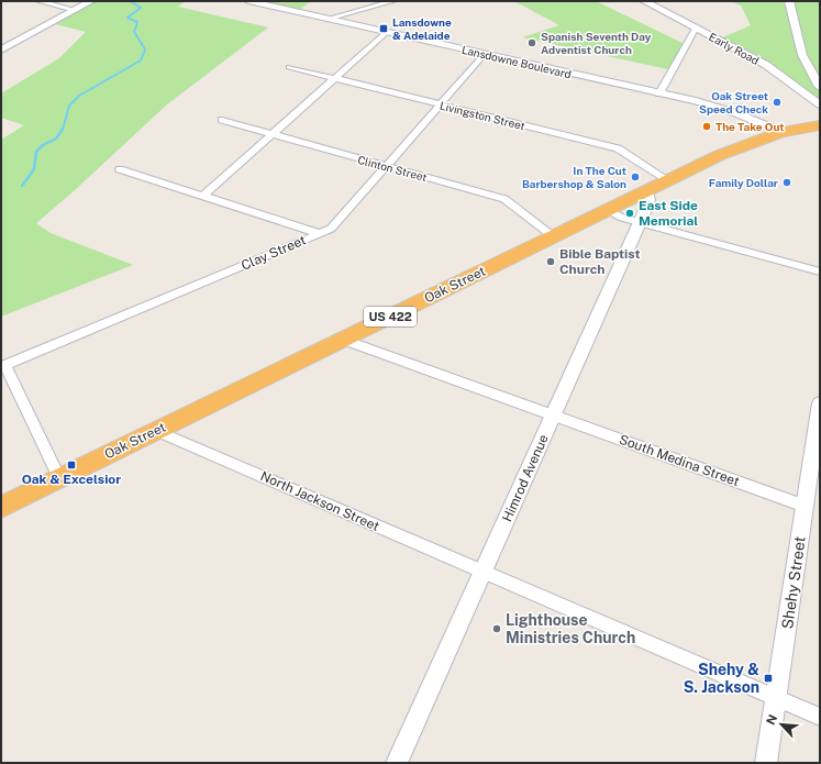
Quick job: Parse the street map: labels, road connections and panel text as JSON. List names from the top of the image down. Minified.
{"streets":{"highway":["Oak Street","US 422"],"street":["Early Road","Lansdowne Boulevard","Livingston Street","Clinton Street","Clay Street","South Medina Street","Himrod Avenue","North Jackson Street","Shehy Street"]},"crossings":[["Lansdowne Boulevard","Clay Street"],["Lansdowne Boulevard","Oak Street"],["Livingston Street","Clay Street"],["Livingston Street","Oak Street"],["Clinton Street","Clay Street"],["Clinton Street","Oak Street"],["Oak Street","South Medina Street"],["Oak Street","Himrod Avenue"],["Oak Street","North Jackson Street"],["South Medina Street","Himrod Avenue"],["South Medina Street","Shehy Street"],["Himrod Avenue","North Jackson Street"],["North Jackson Street","Shehy Street"]],"places":{"transit":["Lansdowne & Adelaide","Oak & Excelsior","Shehy & S. Jackson"],"other":["Spanish Seventh Day Adventist Church","Oak Street Speed Check","The Take Out","In The Cut Barbershop & Salon","Family Dollar","East Side Memorial","Bible Baptist Church","Lighthouse Ministries Church"]},"north":"top left"}
